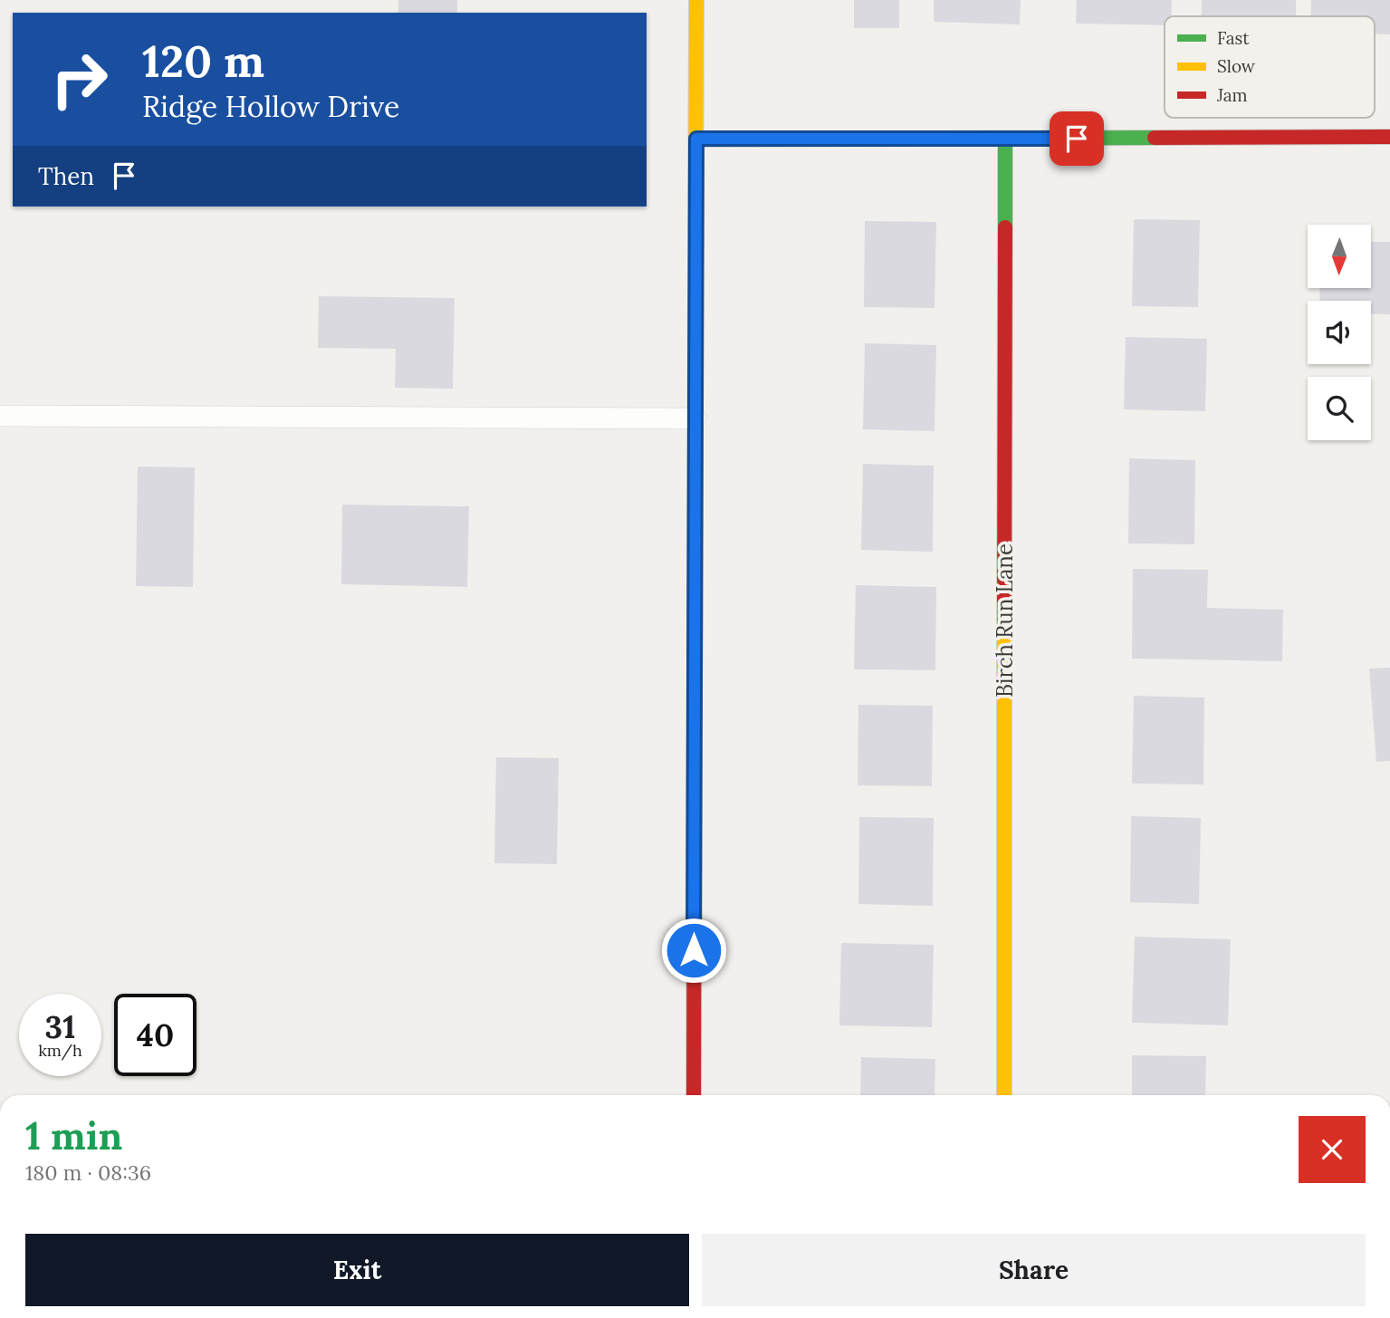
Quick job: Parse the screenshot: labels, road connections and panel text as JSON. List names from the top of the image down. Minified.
{"streets":{"street":["Birch Run Lane"]},"legend":["Fast","Slow","Jam"],"north":"bottom","page":{"turn":["120 m","Ridge Hollow Drive"],"then":"Then","speed":"31 km/h","limit":"40","heading":["1 min","180 m · 08:36"],"buttons":["Exit","Share"]}}
